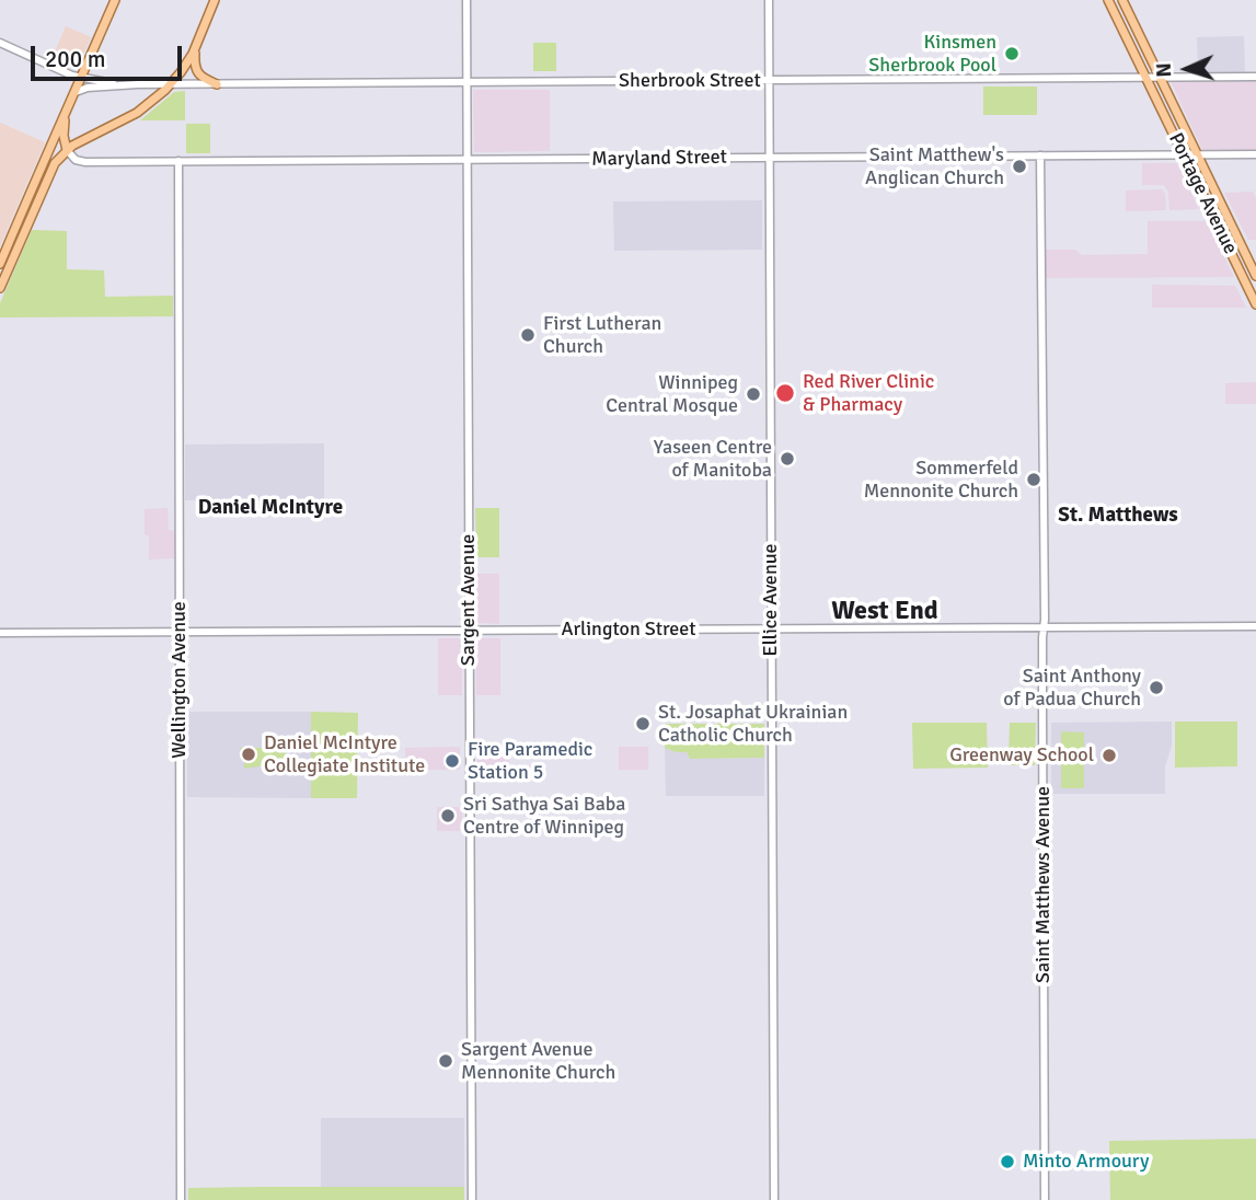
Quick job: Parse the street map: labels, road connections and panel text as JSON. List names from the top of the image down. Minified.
{"streets":{"main road":["Sherbrook Street","Maryland Street","Portage Avenue","Sargent Avenue","Ellice Avenue","Arlington Street","Wellington Avenue","Saint Matthews Avenue"]},"crossings":[["Sherbrook Street","Portage Avenue"],["Sherbrook Street","Sargent Avenue"],["Sherbrook Street","Ellice Avenue"],["Maryland Street","Portage Avenue"],["Maryland Street","Sargent Avenue"],["Maryland Street","Ellice Avenue"],["Maryland Street","Wellington Avenue"],["Maryland Street","Saint Matthews Avenue"],["Sargent Avenue","Arlington Street"],["Ellice Avenue","Arlington Street"],["Arlington Street","Wellington Avenue"],["Arlington Street","Saint Matthews Avenue"]],"districts":["Daniel McIntyre","St. Matthews","West End"],"places":["Kinsmen Sherbrook Pool","Saint Matthew's Anglican Church","First Lutheran Church","Red River Clinic & Pharmacy","Winnipeg Central Mosque","Yaseen Centre of Manitoba","Sommerfeld Mennonite Church","Saint Anthony of Padua Church","St. Josaphat Ukrainian Catholic Church","Daniel McIntyre Collegiate Institute","Greenway School","Fire Paramedic Station 5","Sri Sathya Sai Baba Centre of Winnipeg","Sargent Avenue Mennonite Church","Minto Armoury"],"scale_bar":"200 m","north":"left"}
